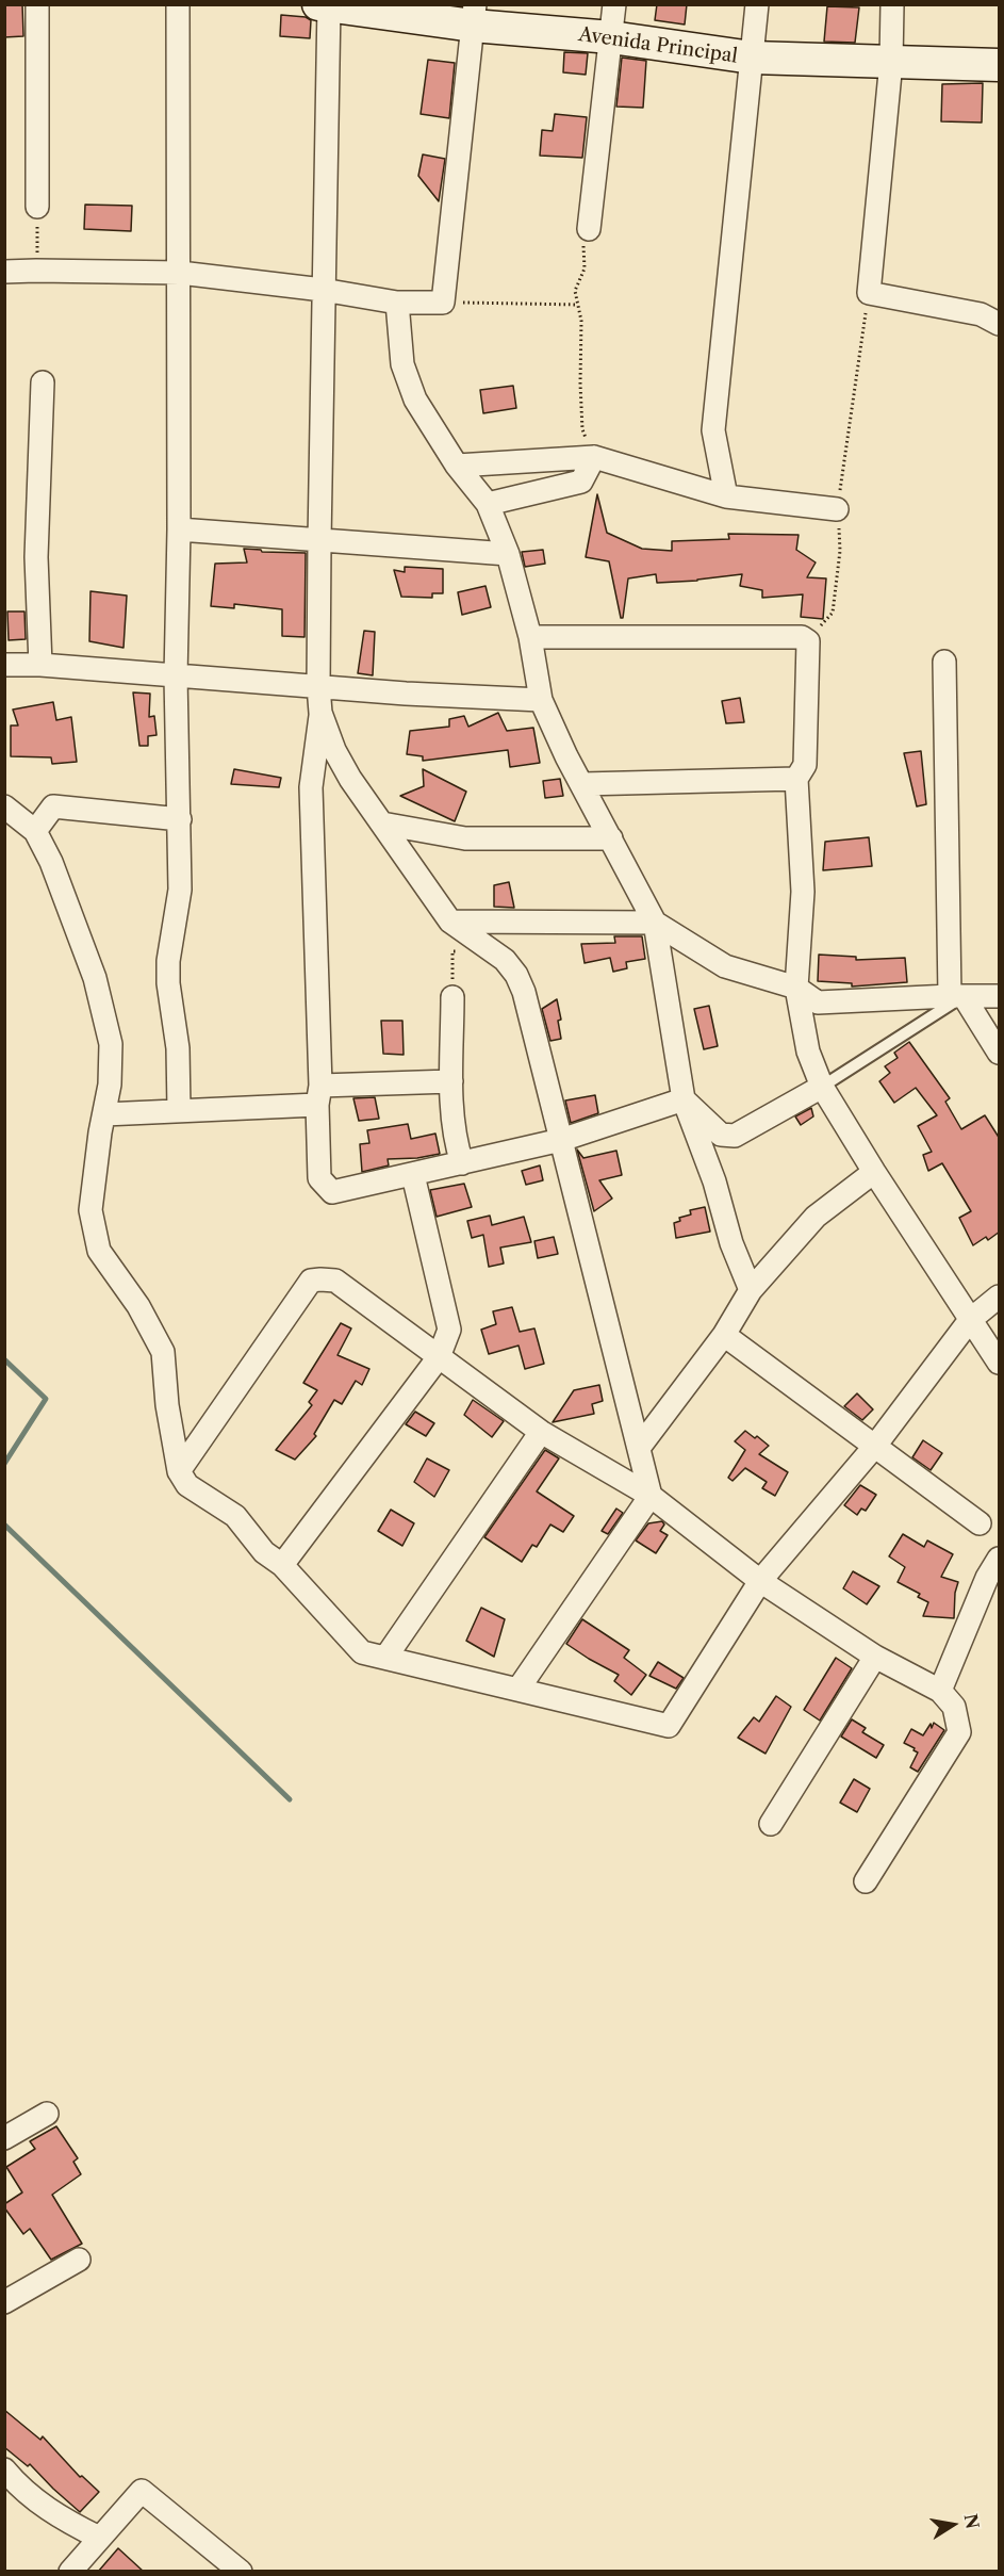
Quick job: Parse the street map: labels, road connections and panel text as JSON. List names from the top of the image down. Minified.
{"streets":{"street":["Avenida Principal"]},"north":"right"}
